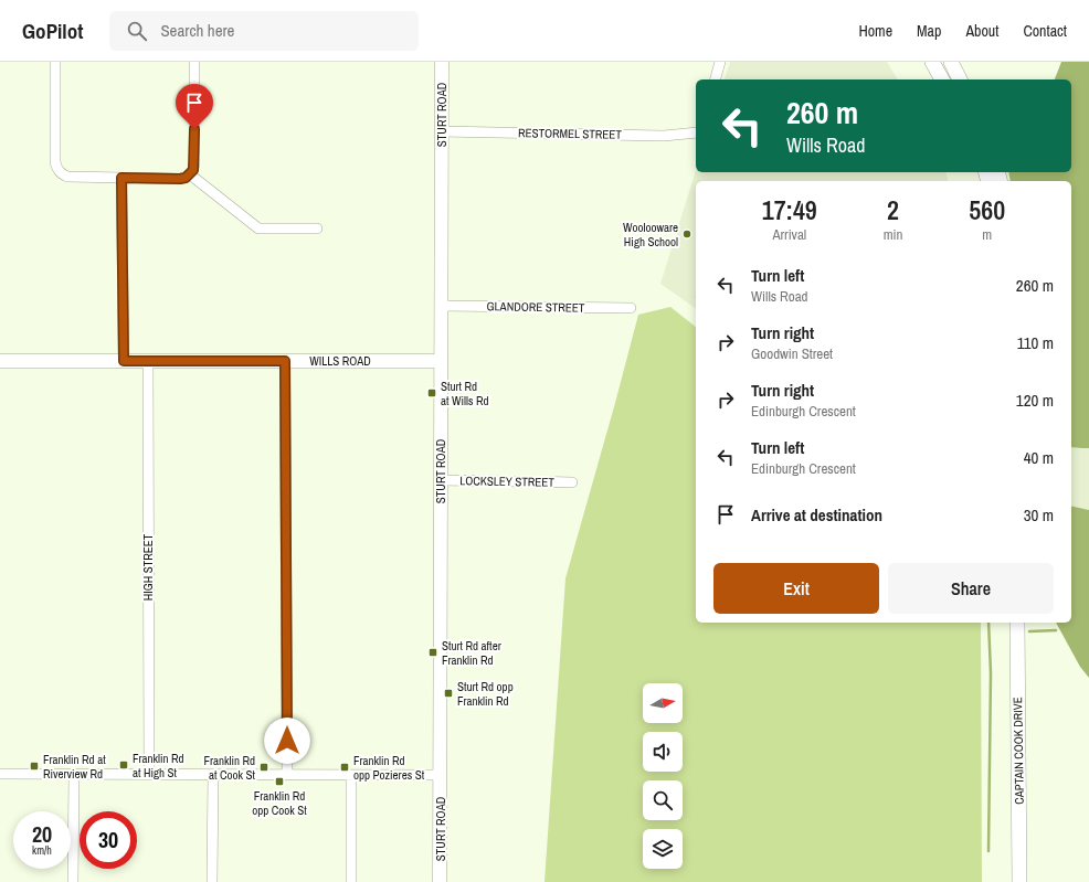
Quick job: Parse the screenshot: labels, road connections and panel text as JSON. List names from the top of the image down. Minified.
{"streets":{"main road":["CAPTAIN COOK DRIVE"],"street":["STURT ROAD","RESTORMEL STREET","GLANDORE STREET","WILLS ROAD","LOCKSLEY STREET","HIGH STREET"]},"crossings":[["STURT ROAD","RESTORMEL STREET"],["STURT ROAD","GLANDORE STREET"],["STURT ROAD","WILLS ROAD"],["STURT ROAD","LOCKSLEY STREET"],["WILLS ROAD","HIGH STREET"]],"places":{"other":["Woolooware High School"],"transit":["Sturt Rd at Wills Rd","Sturt Rd after Franklin Rd","Sturt Rd opp Franklin Rd","Franklin Rd at High St","Franklin Rd at Riverview Rd","Franklin Rd at Cook St","Franklin Rd opp Pozieres St","Franklin Rd opp Cook St"]},"north":"right","page":{"header":"GoPilot","search":"Search here","nav":["Home","Map","About","Contact"],"turn":["260 m","Wills Road"],"eta":["17:49","Arrival","2","min","560","m"],"list":[{"name":"Turn left","note":"Wills Road","value":"260 m"},{"name":"Turn right","note":"Goodwin Street","value":"110 m"},{"name":"Turn right","note":"Edinburgh Crescent","value":"120 m"},{"name":"Turn left","note":"Edinburgh Crescent","value":"40 m"},{"name":"Arrive at destination","value":"30 m"}],"buttons":["Exit","Share"],"speed":"20 km/h","limit":"30"}}
